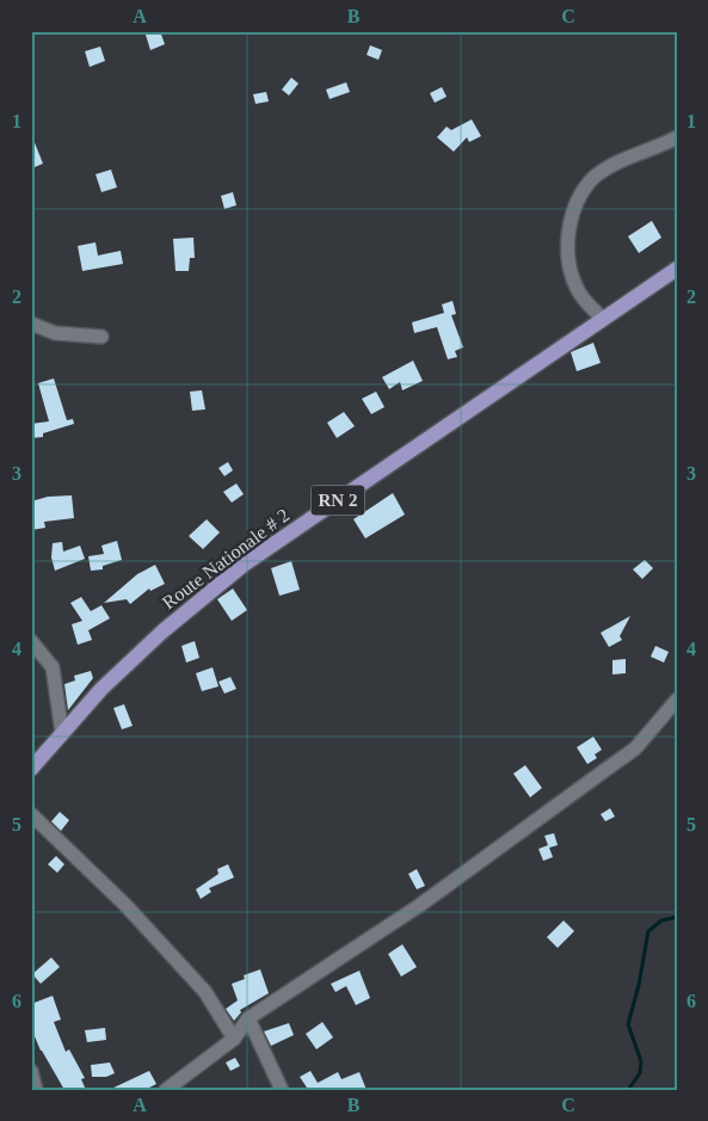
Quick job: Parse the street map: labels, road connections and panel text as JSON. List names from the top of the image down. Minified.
{"streets":{"main road":["RN 2","Route Nationale # 2"]},"grid":{"columns":["A","B","C"],"rows":["1","2","3","4","5","6"]}}
